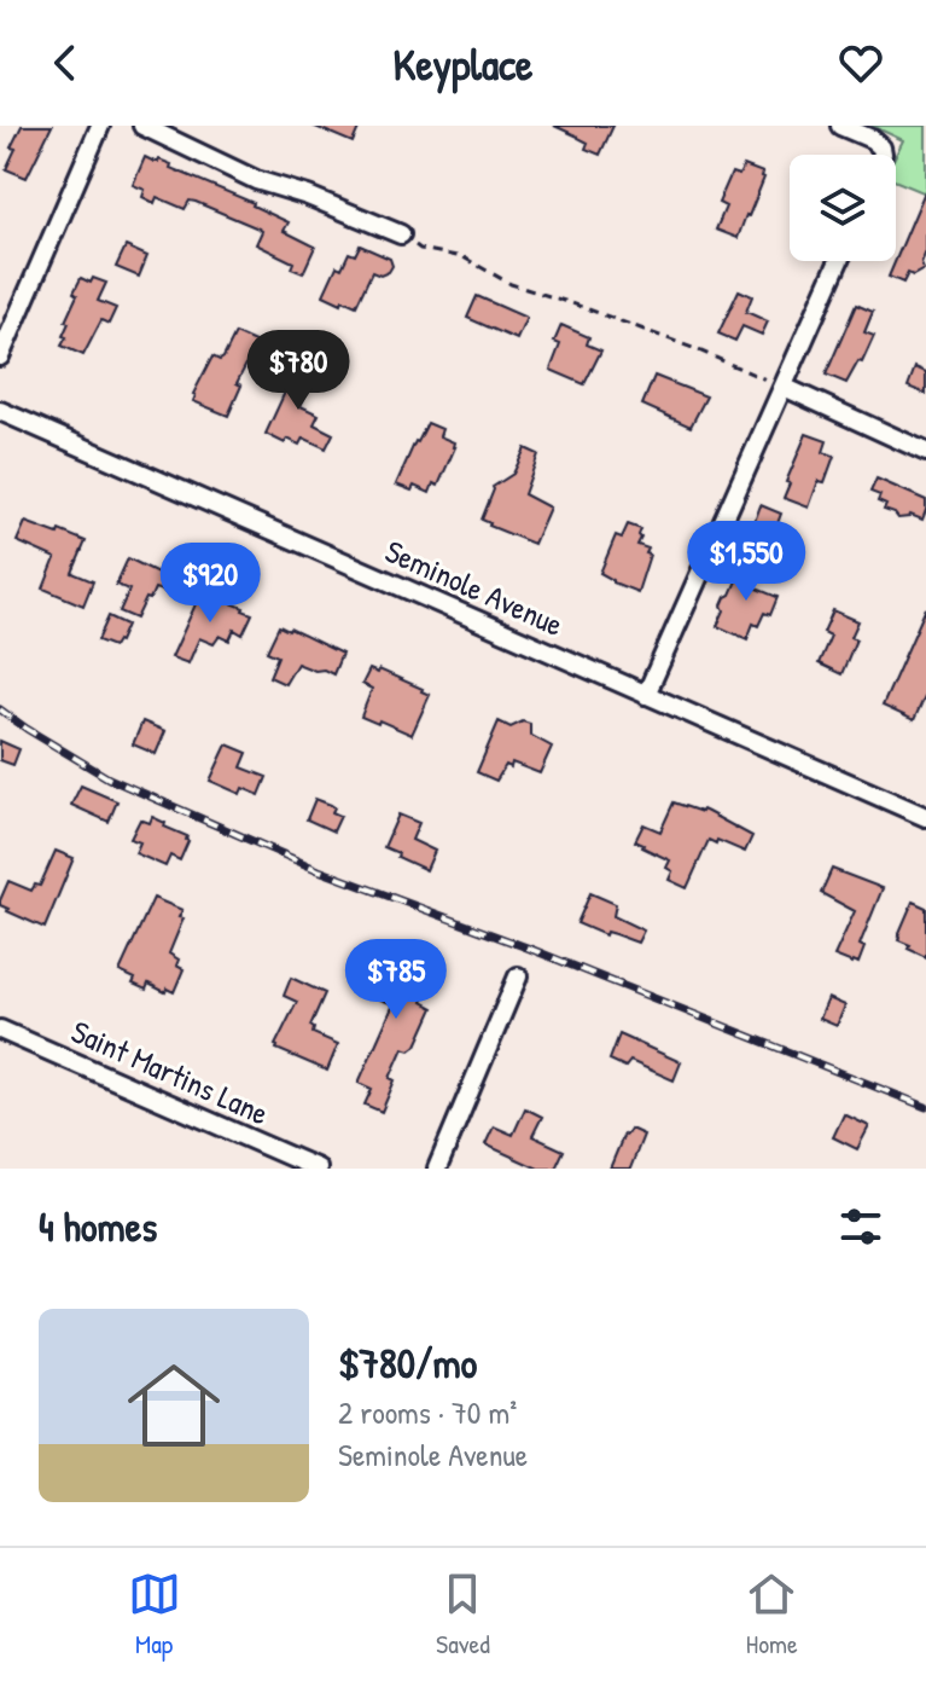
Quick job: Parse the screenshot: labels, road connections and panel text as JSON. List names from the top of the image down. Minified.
{"streets":{"street":["Seminole Avenue","Saint Martins Lane"]},"page":{"header":"Keyplace","price":["$780","$1,550","$920","$785"],"heading":"4 homes","list":[{"name":"$780/mo","note":"2 rooms · 70 m² · Seminole Avenue"}],"tabs":["Map","Saved","Home"]}}
